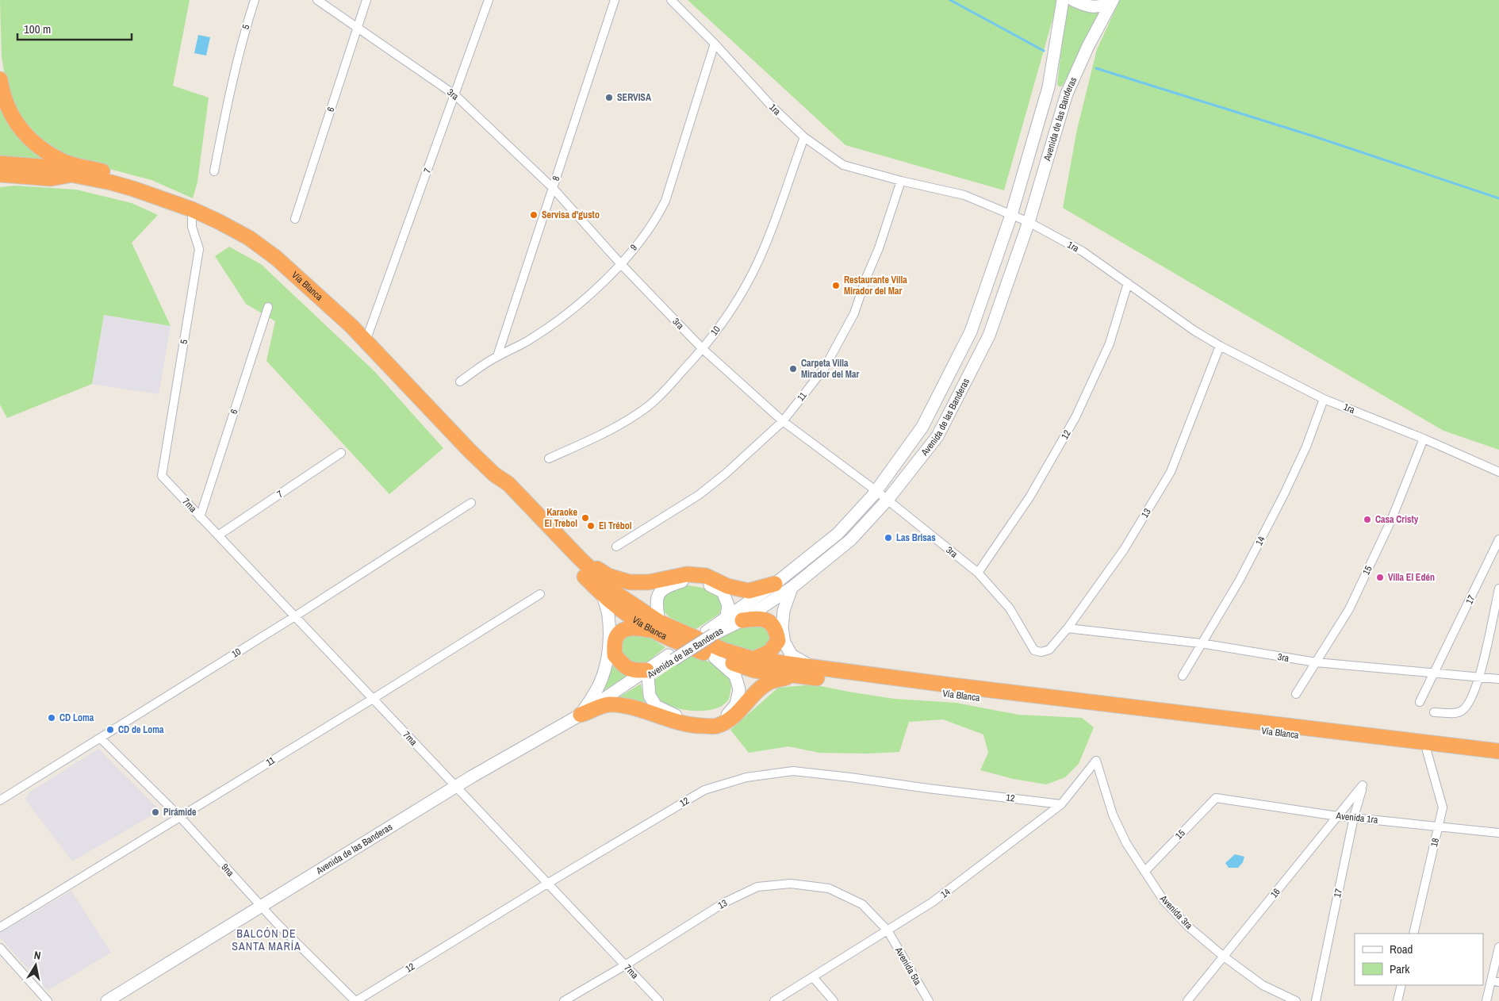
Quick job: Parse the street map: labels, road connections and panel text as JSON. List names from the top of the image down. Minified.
{"streets":{"highway":["Vía Blanca"],"main road":["Avenida de las Banderas"],"street":["5","3ra","6","1ra","7","8","9","10","11","12","7ma","13","14","15","17","Avenida 1ra","18","9na","16","Avenida 3ra","Avenida 5ta"]},"crossings":[["5","Vía Blanca"],["5","7ma"],["3ra","6"],["3ra","Avenida de las Banderas"],["3ra","7"],["3ra","8"],["3ra","9"],["3ra","10"],["3ra","11"],["3ra","12"],["3ra","13"],["3ra","14"],["3ra","15"],["3ra","17"],["6","7ma"],["1ra","Avenida de las Banderas"],["1ra","9"],["1ra","10"],["1ra","11"],["1ra","12"],["1ra","13"],["1ra","14"],["1ra","15"],["Avenida de las Banderas","7ma"],["Avenida de las Banderas","9na"],["7","Vía Blanca"],["7","7ma"],["8","9"],["Vía Blanca","18"],["10","7ma"],["10","9na"],["11","7ma"],["11","9na"],["12","7ma"],["12","14"],["12","9na"],["7ma","13"],["13","14"],["13","Avenida 5ta"],["14","Avenida 3ra"],["14","Avenida 5ta"],["15","Avenida 1ra"],["15","Avenida 3ra"],["17","Avenida 1ra"],["17","16"],["Avenida 1ra","18"],["Avenida 1ra","16"],["16","Avenida 3ra"]],"districts":["BALCÓN DE SANTA MARÍA"],"places":["SERVISA","Servisa d'gusto","Restaurante Villa Mirador del Mar","Carpeta Villa Mirador del Mar","Karaoke El Trebol","Casa Cristy","El Trébol","Las Brisas","Villa El Edén","CD Loma","CD de Loma","Pirámide"],"legend":["Road","Park"],"scale_bar":"100 m","north":"top"}
